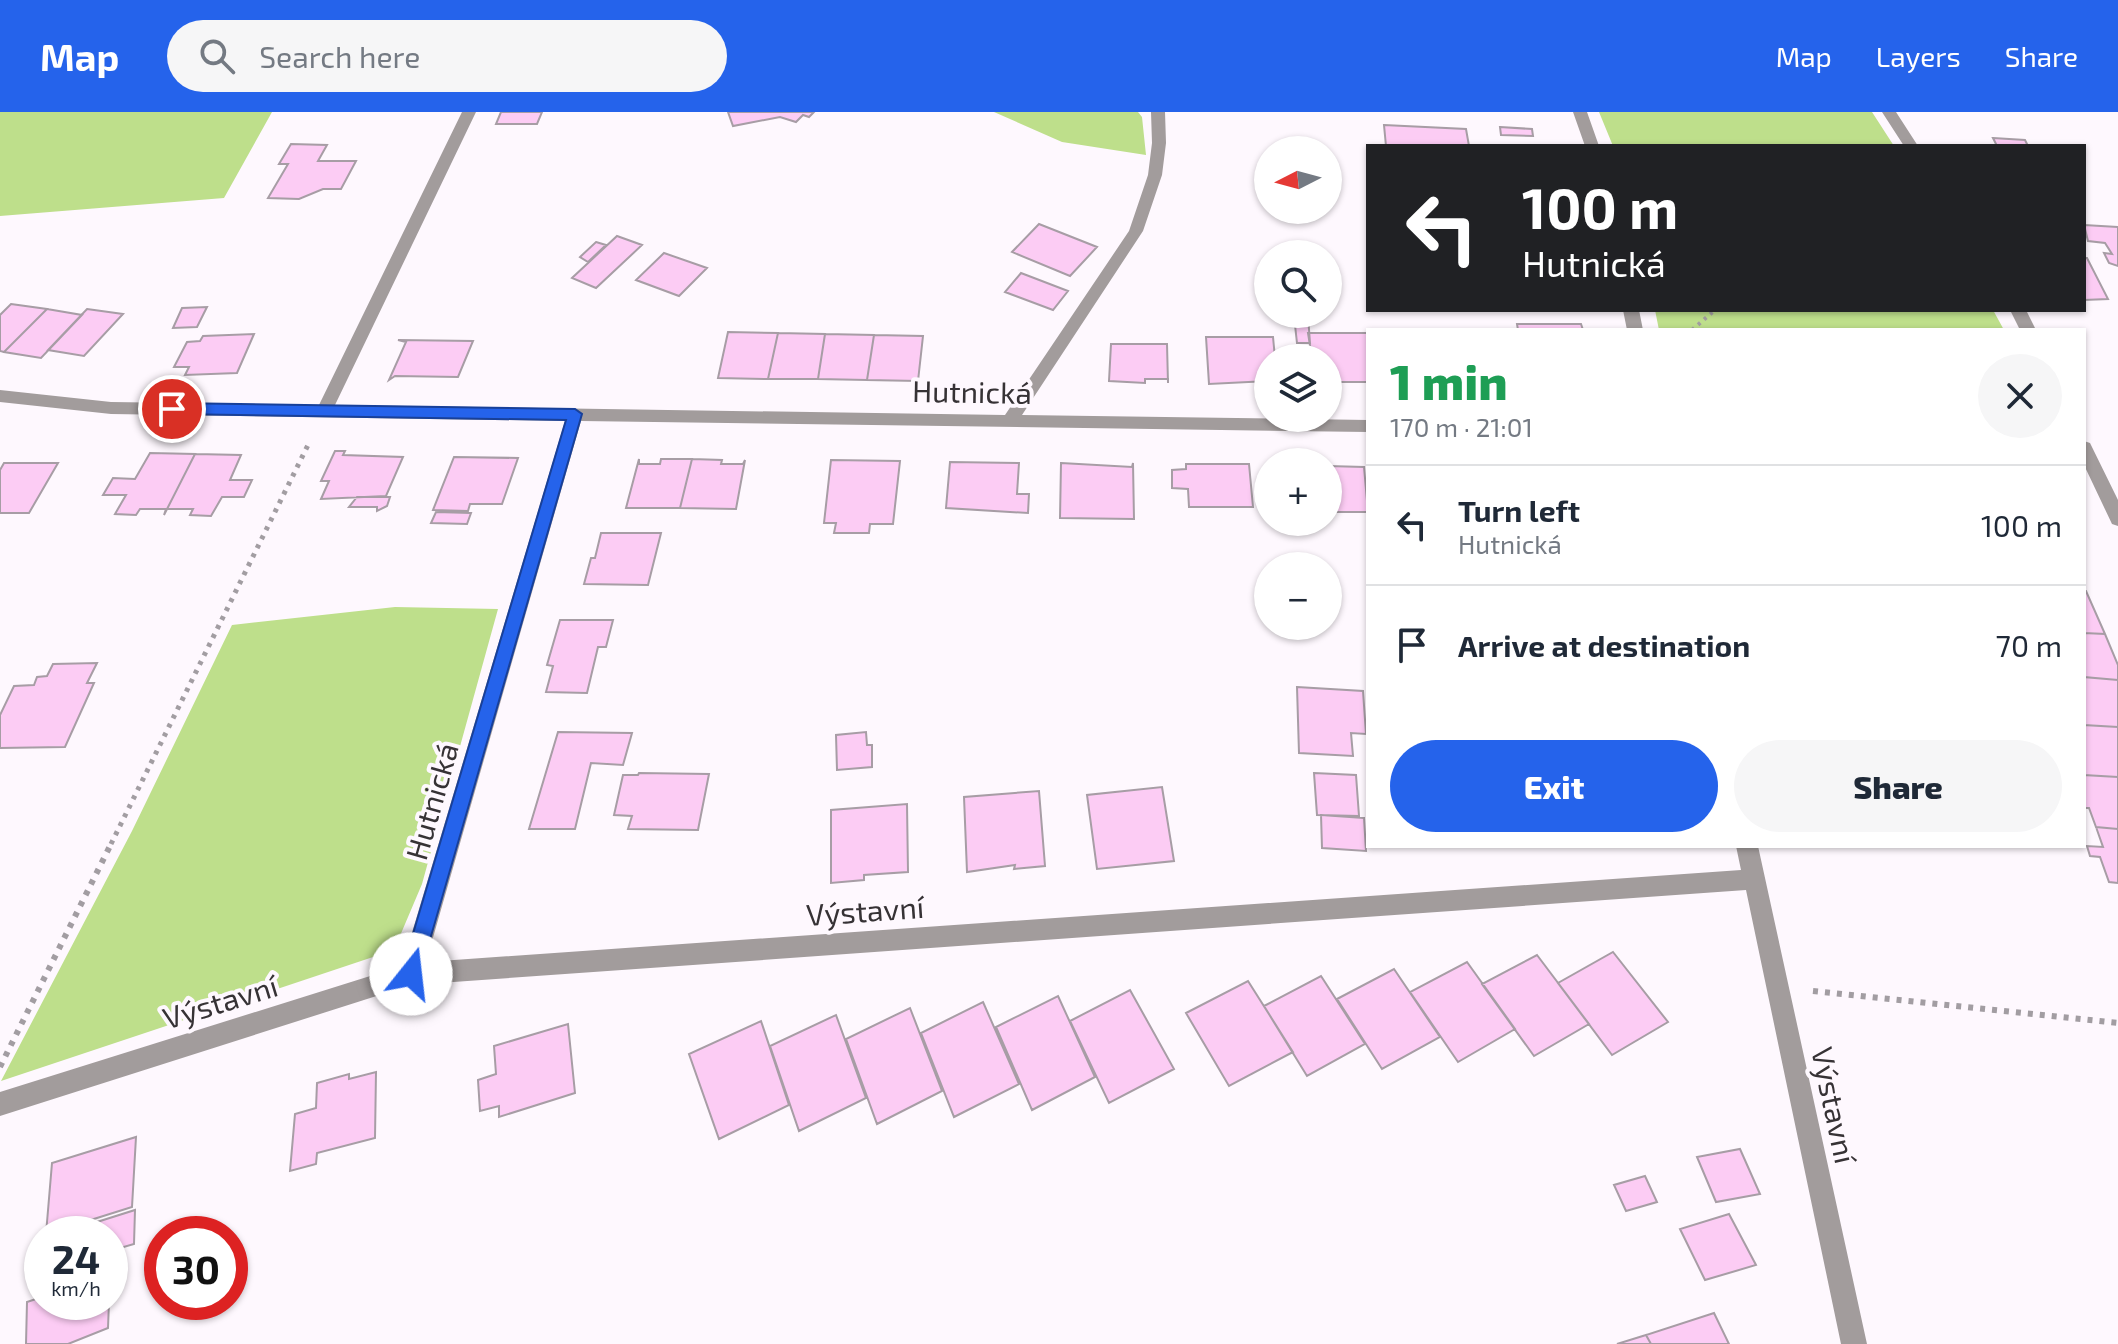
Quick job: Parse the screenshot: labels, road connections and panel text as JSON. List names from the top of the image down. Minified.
{"streets":{"street":["Hutnická","Výstavní"]},"crossings":[["Hutnická","Výstavní"]],"north":"left","page":{"header":"Map","search":"Search here","nav":["Map","Layers","Share"],"map_buttons":["+","−"],"turn":["100 m","Hutnická"],"heading":["1 min","170 m · 21:01"],"list":[{"name":"Turn left","note":"Hutnická","value":"100 m"},{"name":"Arrive at destination","value":"70 m"}],"buttons":["Exit","Share"],"speed":"24 km/h","limit":"30"}}
